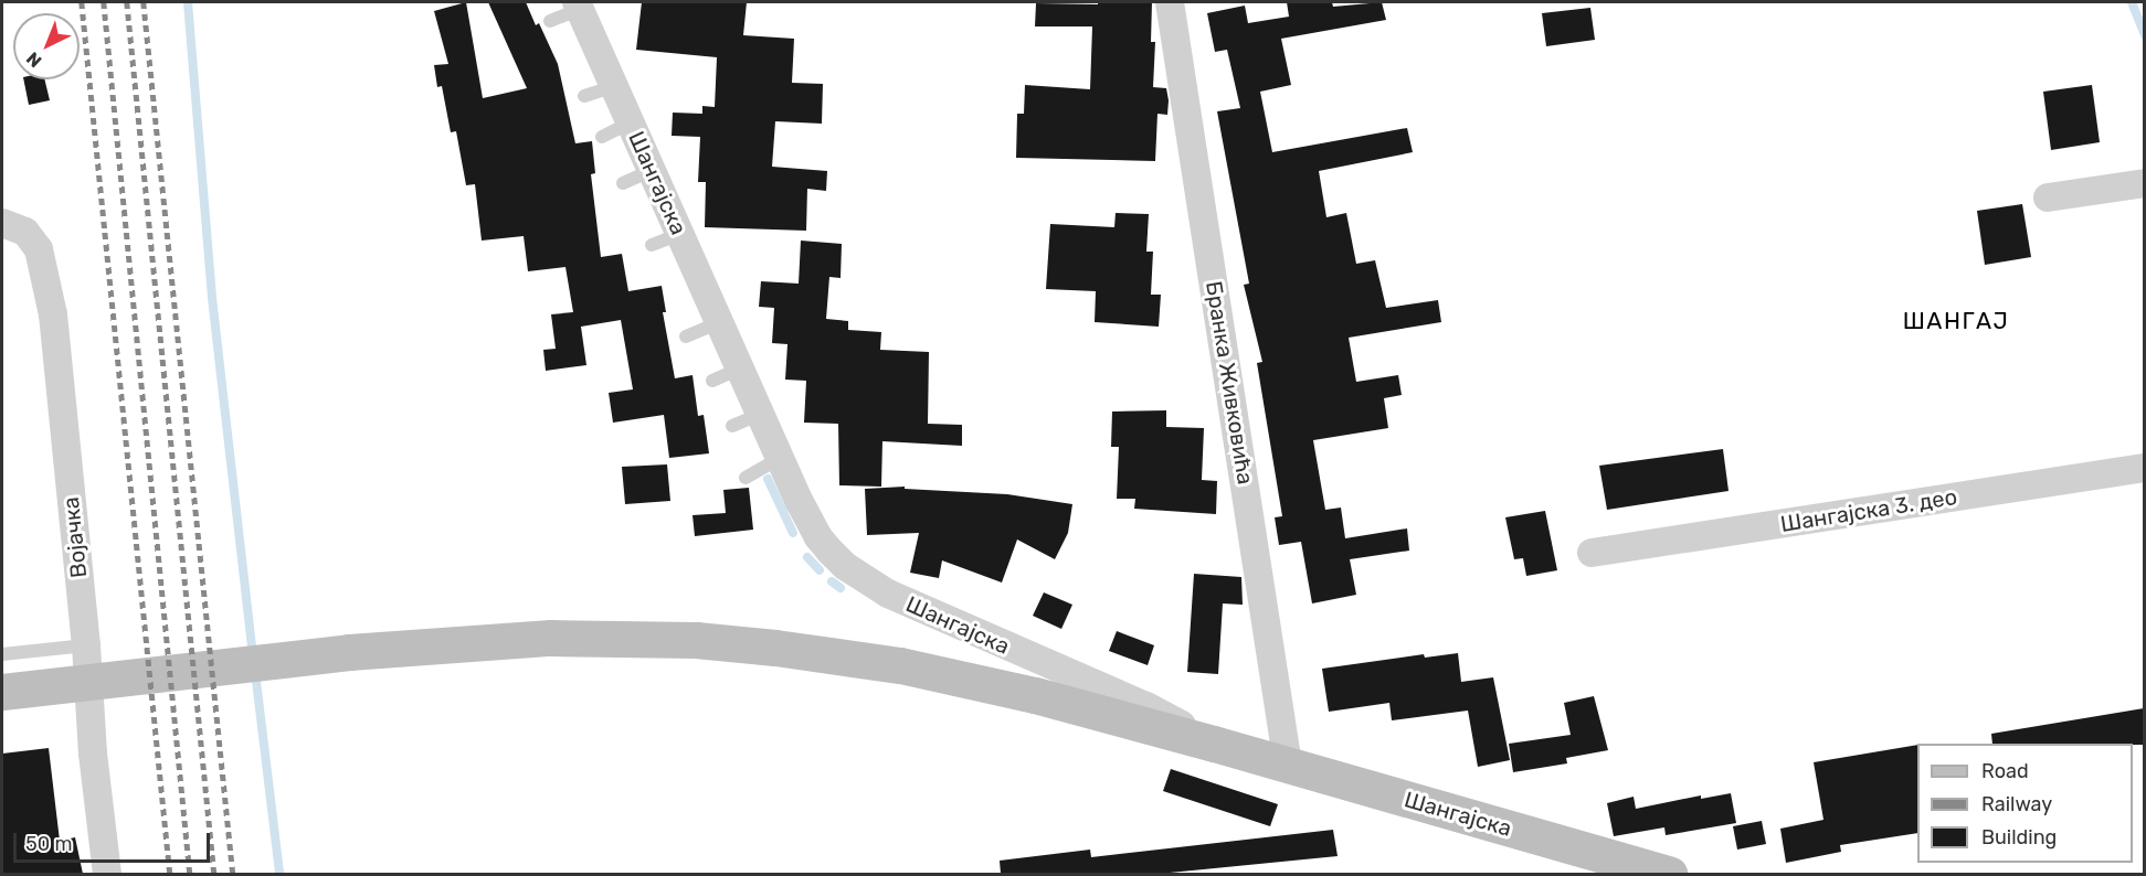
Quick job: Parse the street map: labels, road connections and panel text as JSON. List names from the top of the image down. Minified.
{"streets":{"main road":["Шангајска"],"street":["Бранка Живковића","Шангајска 3. део","Војачка"]},"crossings":[["Шангајска","Бранка Живковића"]],"districts":["ШАНГАЈ"],"legend":["Road","Railway","Building"],"scale_bar":"50 m","north":"bottom left"}
